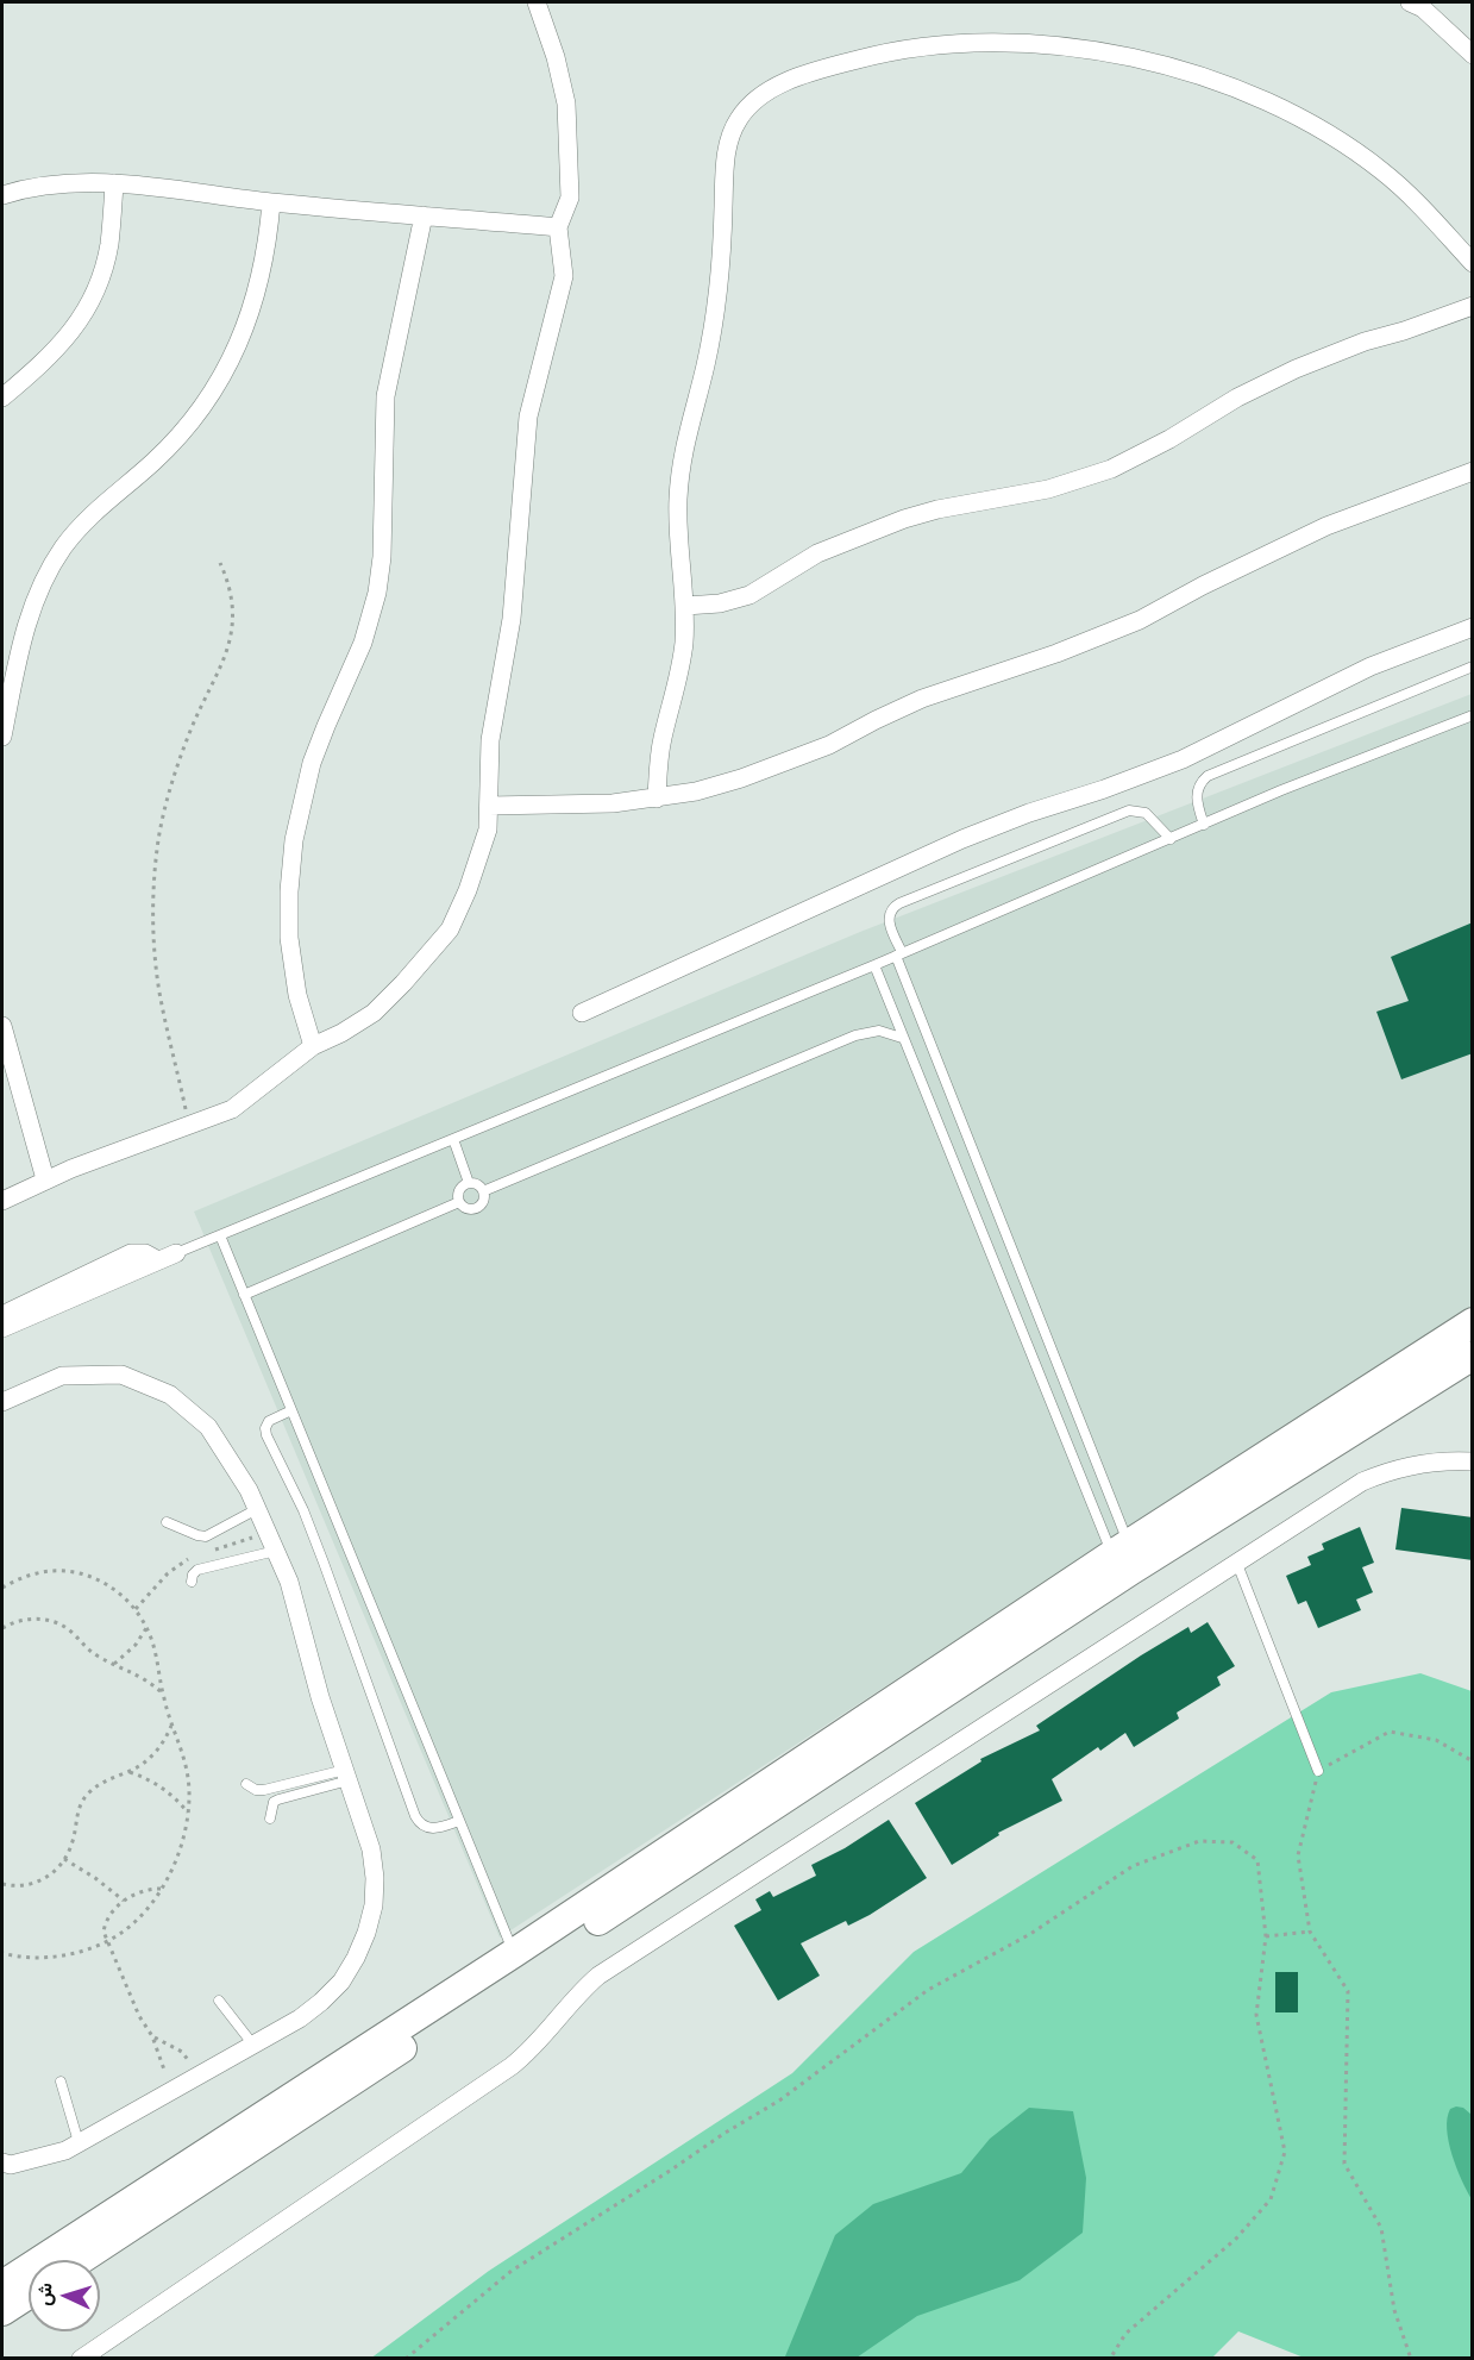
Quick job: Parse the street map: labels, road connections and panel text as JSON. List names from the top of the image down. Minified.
{"north":"left"}
